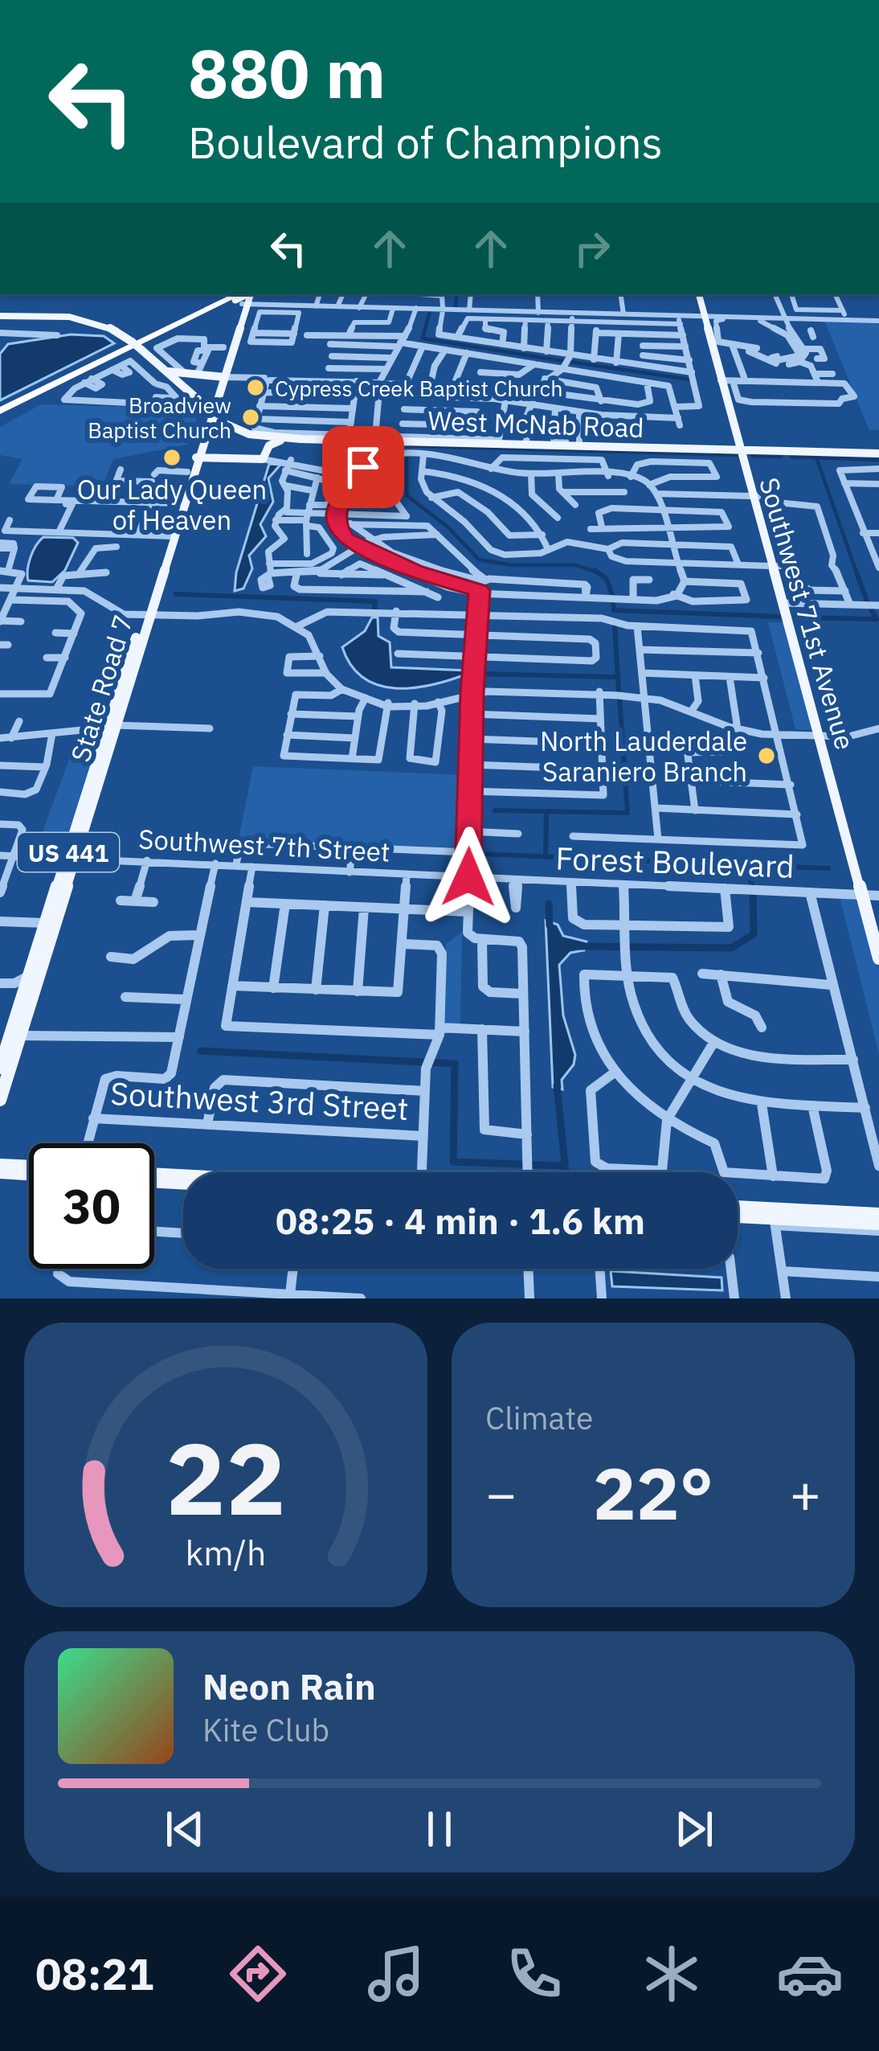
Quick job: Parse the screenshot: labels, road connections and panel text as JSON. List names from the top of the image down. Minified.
{"streets":{"main road":["West McNab Road","Southwest 71st Avenue","State Road 7","US 441"],"street":["Southwest 7th Street","Forest Boulevard","Southwest 3rd Street"]},"crossings":[["West McNab Road","Southwest 71st Avenue"],["West McNab Road","State Road 7"],["Southwest 71st Avenue","Forest Boulevard"],["State Road 7","Southwest 7th Street"],["Southwest 7th Street","Forest Boulevard"]],"places":["Cypress Creek Baptist Church","Broadview Baptist Church","Our Lady Queen of Heaven","North Lauderdale Saraniero Branch"],"page":{"turn":["880 m","Boulevard of Champions"],"limit":"30","trip":"08:25 · 4 min · 1.6 km","tile":"Climate","heat":["−","22°","+"],"song":["Neon Rain","Kite Club"],"tabs":"08:21","gauge":["22","km/h"]}}
